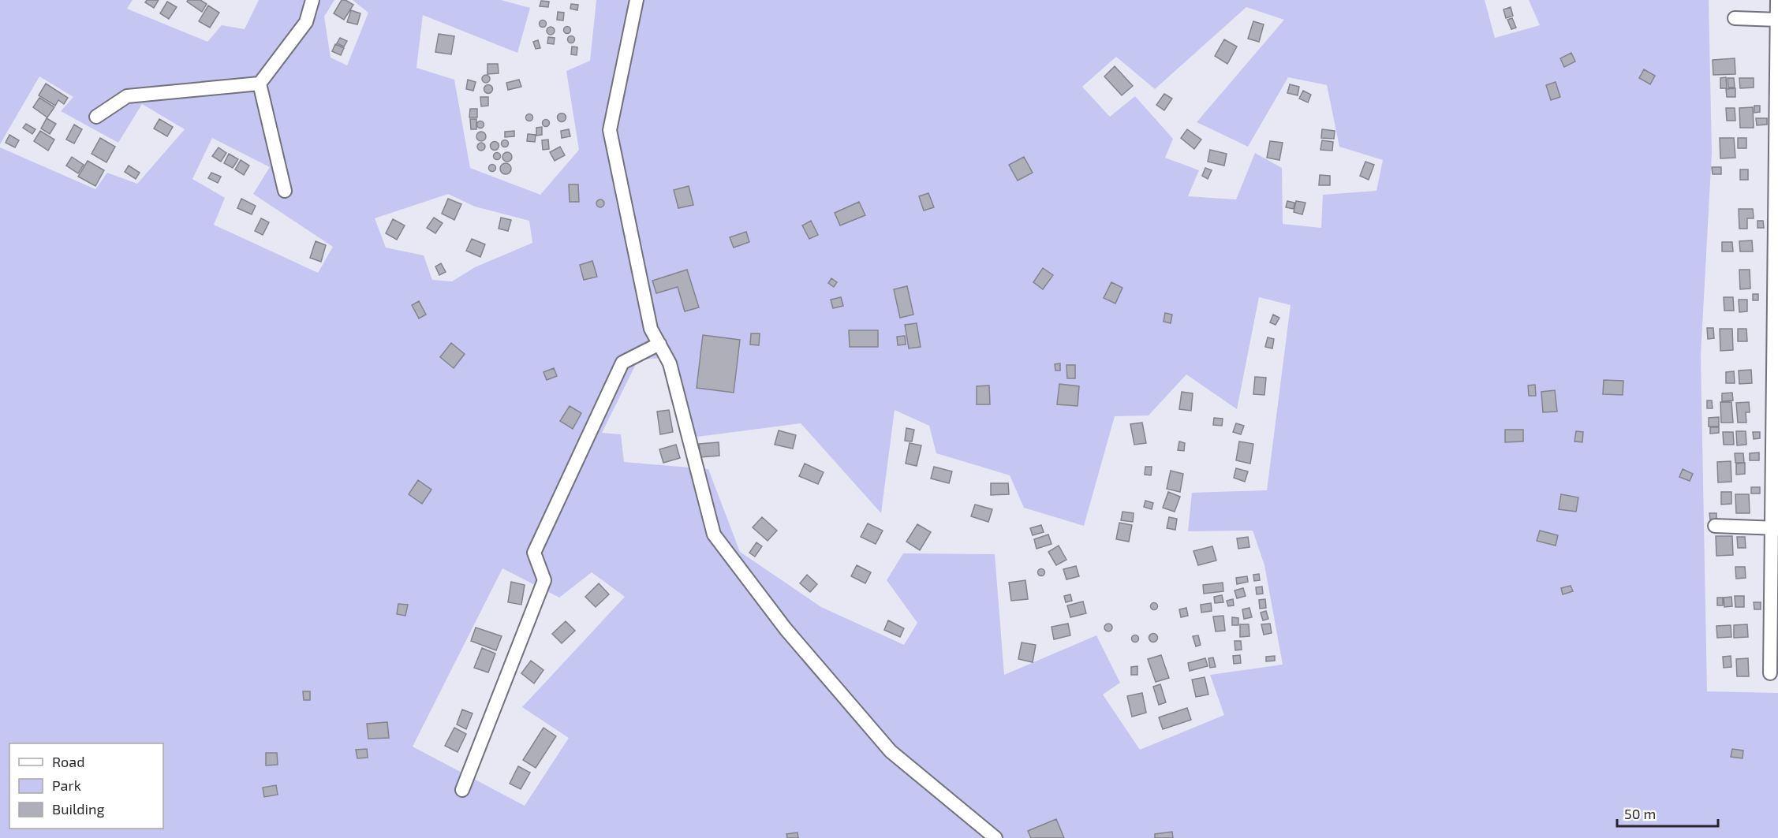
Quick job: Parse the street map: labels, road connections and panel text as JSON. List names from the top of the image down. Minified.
{"legend":["Road","Park","Building"],"scale_bar":"50 m"}
